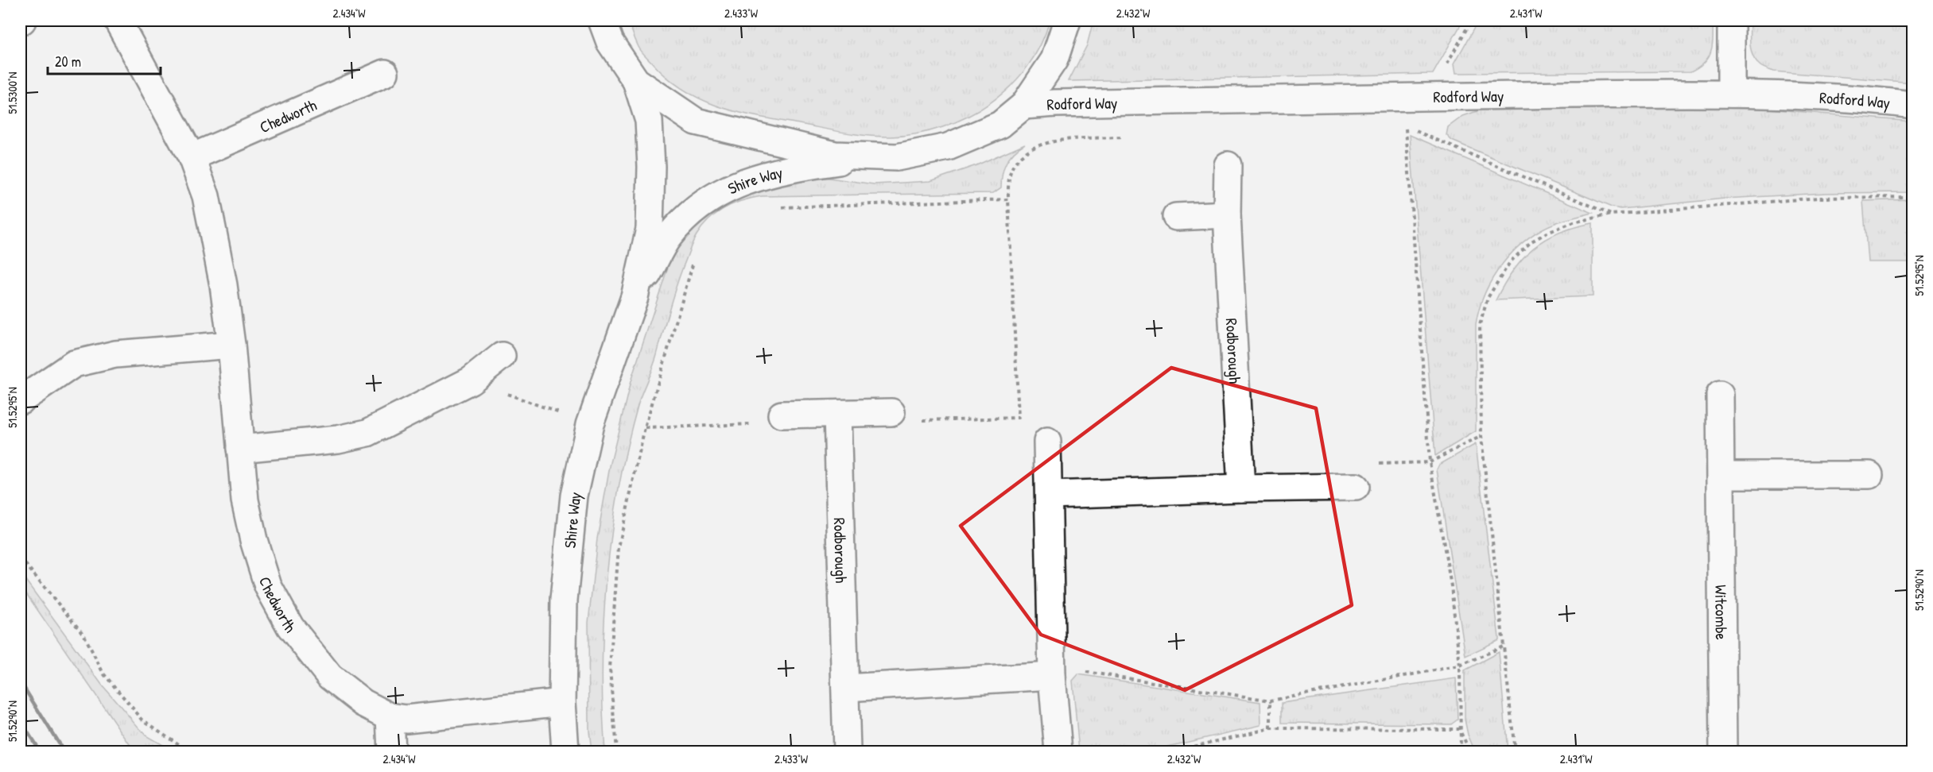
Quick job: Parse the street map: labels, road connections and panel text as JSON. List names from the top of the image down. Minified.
{"streets":{"street":["Rodford Way","Chedworth","Shire Way","Rodborough","Witcombe"]},"crossings":[["Chedworth","Shire Way"]],"scale_bar":"20 m","coordinates":["2.434°W","2.433°W","2.432°W","2.431°W","51.5300°N","51.5295°N","51.5290°N"]}
